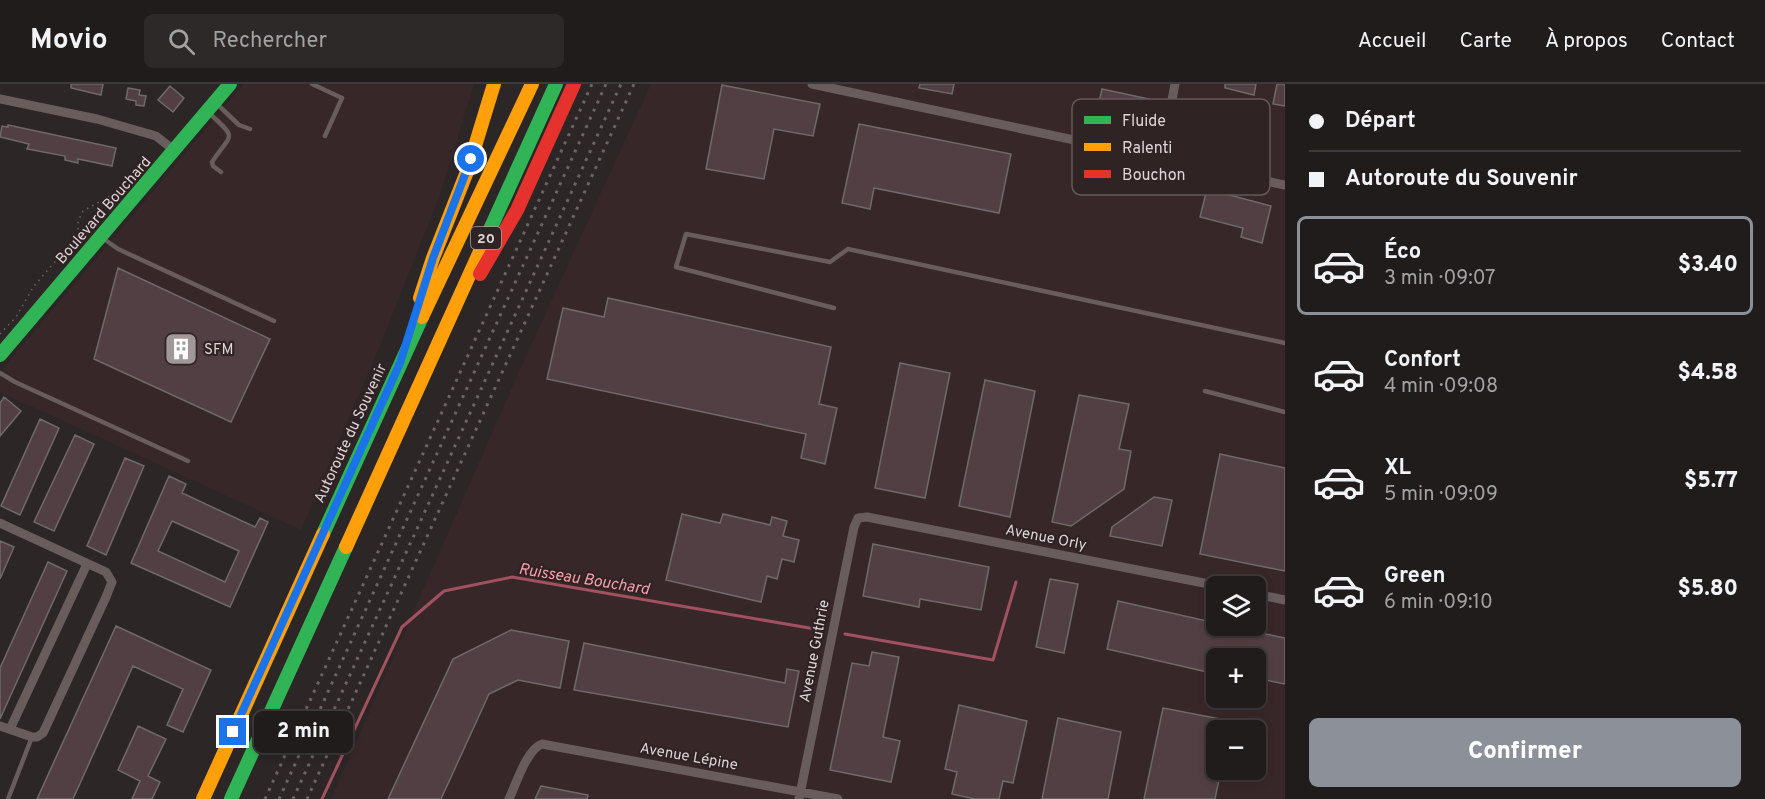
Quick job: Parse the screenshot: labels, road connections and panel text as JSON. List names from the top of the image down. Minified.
{"streets":{"main road":["Boulevard Bouchard","20","Autoroute du Souvenir"],"street":["Avenue Orly","Avenue Guthrie","Avenue Lépine"]},"crossings":[["Avenue Orly","Avenue Guthrie"],["Avenue Guthrie","Avenue Lépine"]],"water":["Ruisseau Bouchard"],"places":{"building":["SFM"]},"legend":["Fluide","Ralenti","Bouchon"],"page":{"header":"Movio","search":"Rechercher","nav":["Accueil","Carte","À propos","Contact"],"banner":["Départ","Autoroute du Souvenir"],"list":[{"name":"Éco","note":"3 min · 09:07","value":"$3.40"},{"name":"Confort","note":"4 min · 09:08","value":"$4.58"},{"name":"XL","note":"5 min · 09:09","value":"$5.77"},{"name":"Green","note":"6 min · 09:10","value":"$5.80"}],"map_buttons":["+","−"],"buttons":"Confirmer","bubble":"2 min"}}
